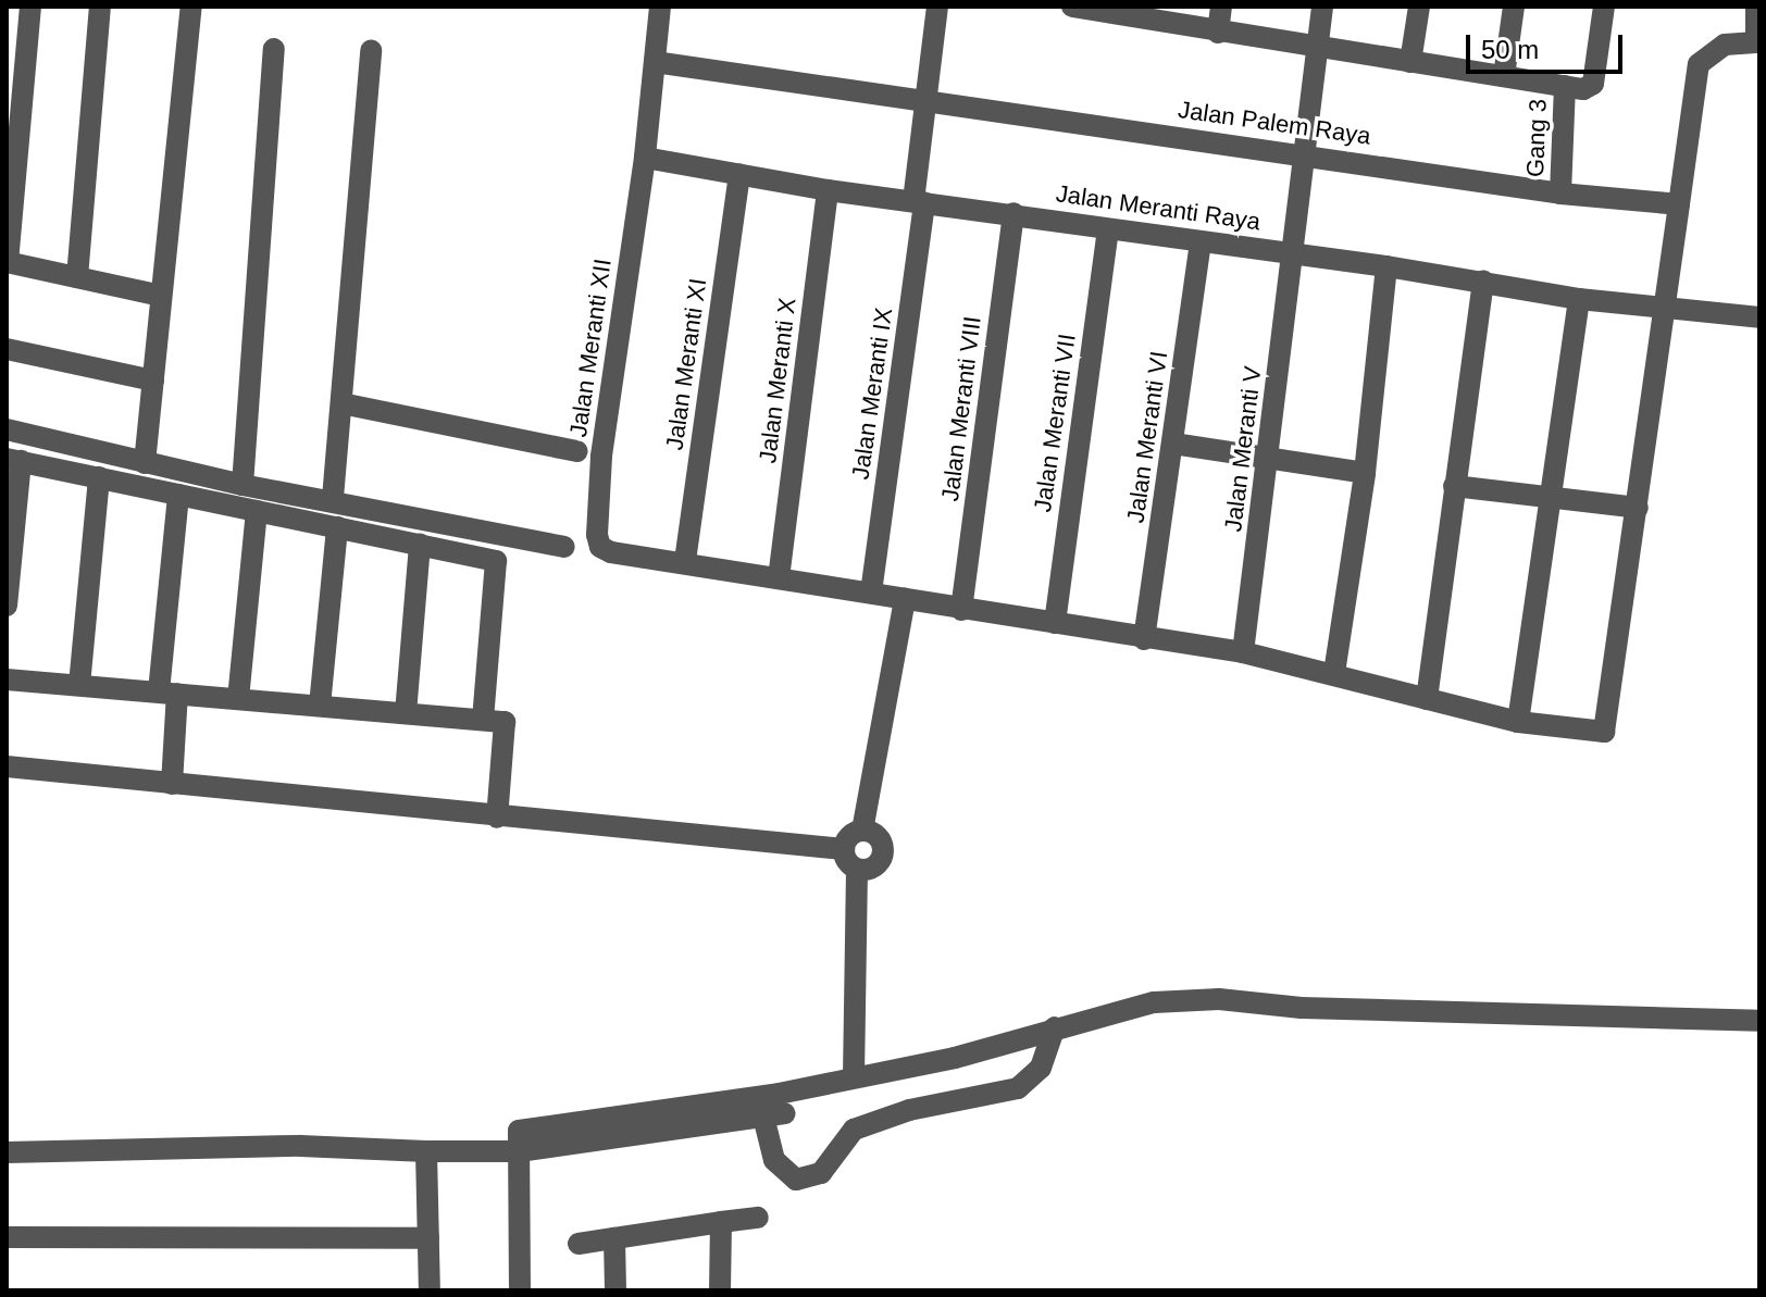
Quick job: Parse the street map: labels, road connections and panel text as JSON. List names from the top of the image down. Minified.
{"streets":{"street":["Jalan Palem Raya","Gang 3","Jalan Meranti Raya","Jalan Meranti XII","Jalan Meranti XI","Jalan Meranti X","Jalan Meranti IX","Jalan Meranti VIII","Jalan Meranti VII","Jalan Meranti VI","Jalan Meranti V"]},"crossings":[["Jalan Palem Raya","Gang 3"],["Jalan Palem Raya","Jalan Meranti XII"],["Jalan Palem Raya","Jalan Meranti IX"],["Jalan Palem Raya","Jalan Meranti V"],["Jalan Meranti Raya","Jalan Meranti XII"],["Jalan Meranti Raya","Jalan Meranti XI"],["Jalan Meranti Raya","Jalan Meranti X"],["Jalan Meranti Raya","Jalan Meranti IX"],["Jalan Meranti Raya","Jalan Meranti VIII"],["Jalan Meranti Raya","Jalan Meranti VII"],["Jalan Meranti Raya","Jalan Meranti VI"],["Jalan Meranti Raya","Jalan Meranti V"],["Jalan Meranti XII","Jalan Meranti XI"]],"scale_bar":"50 m"}
